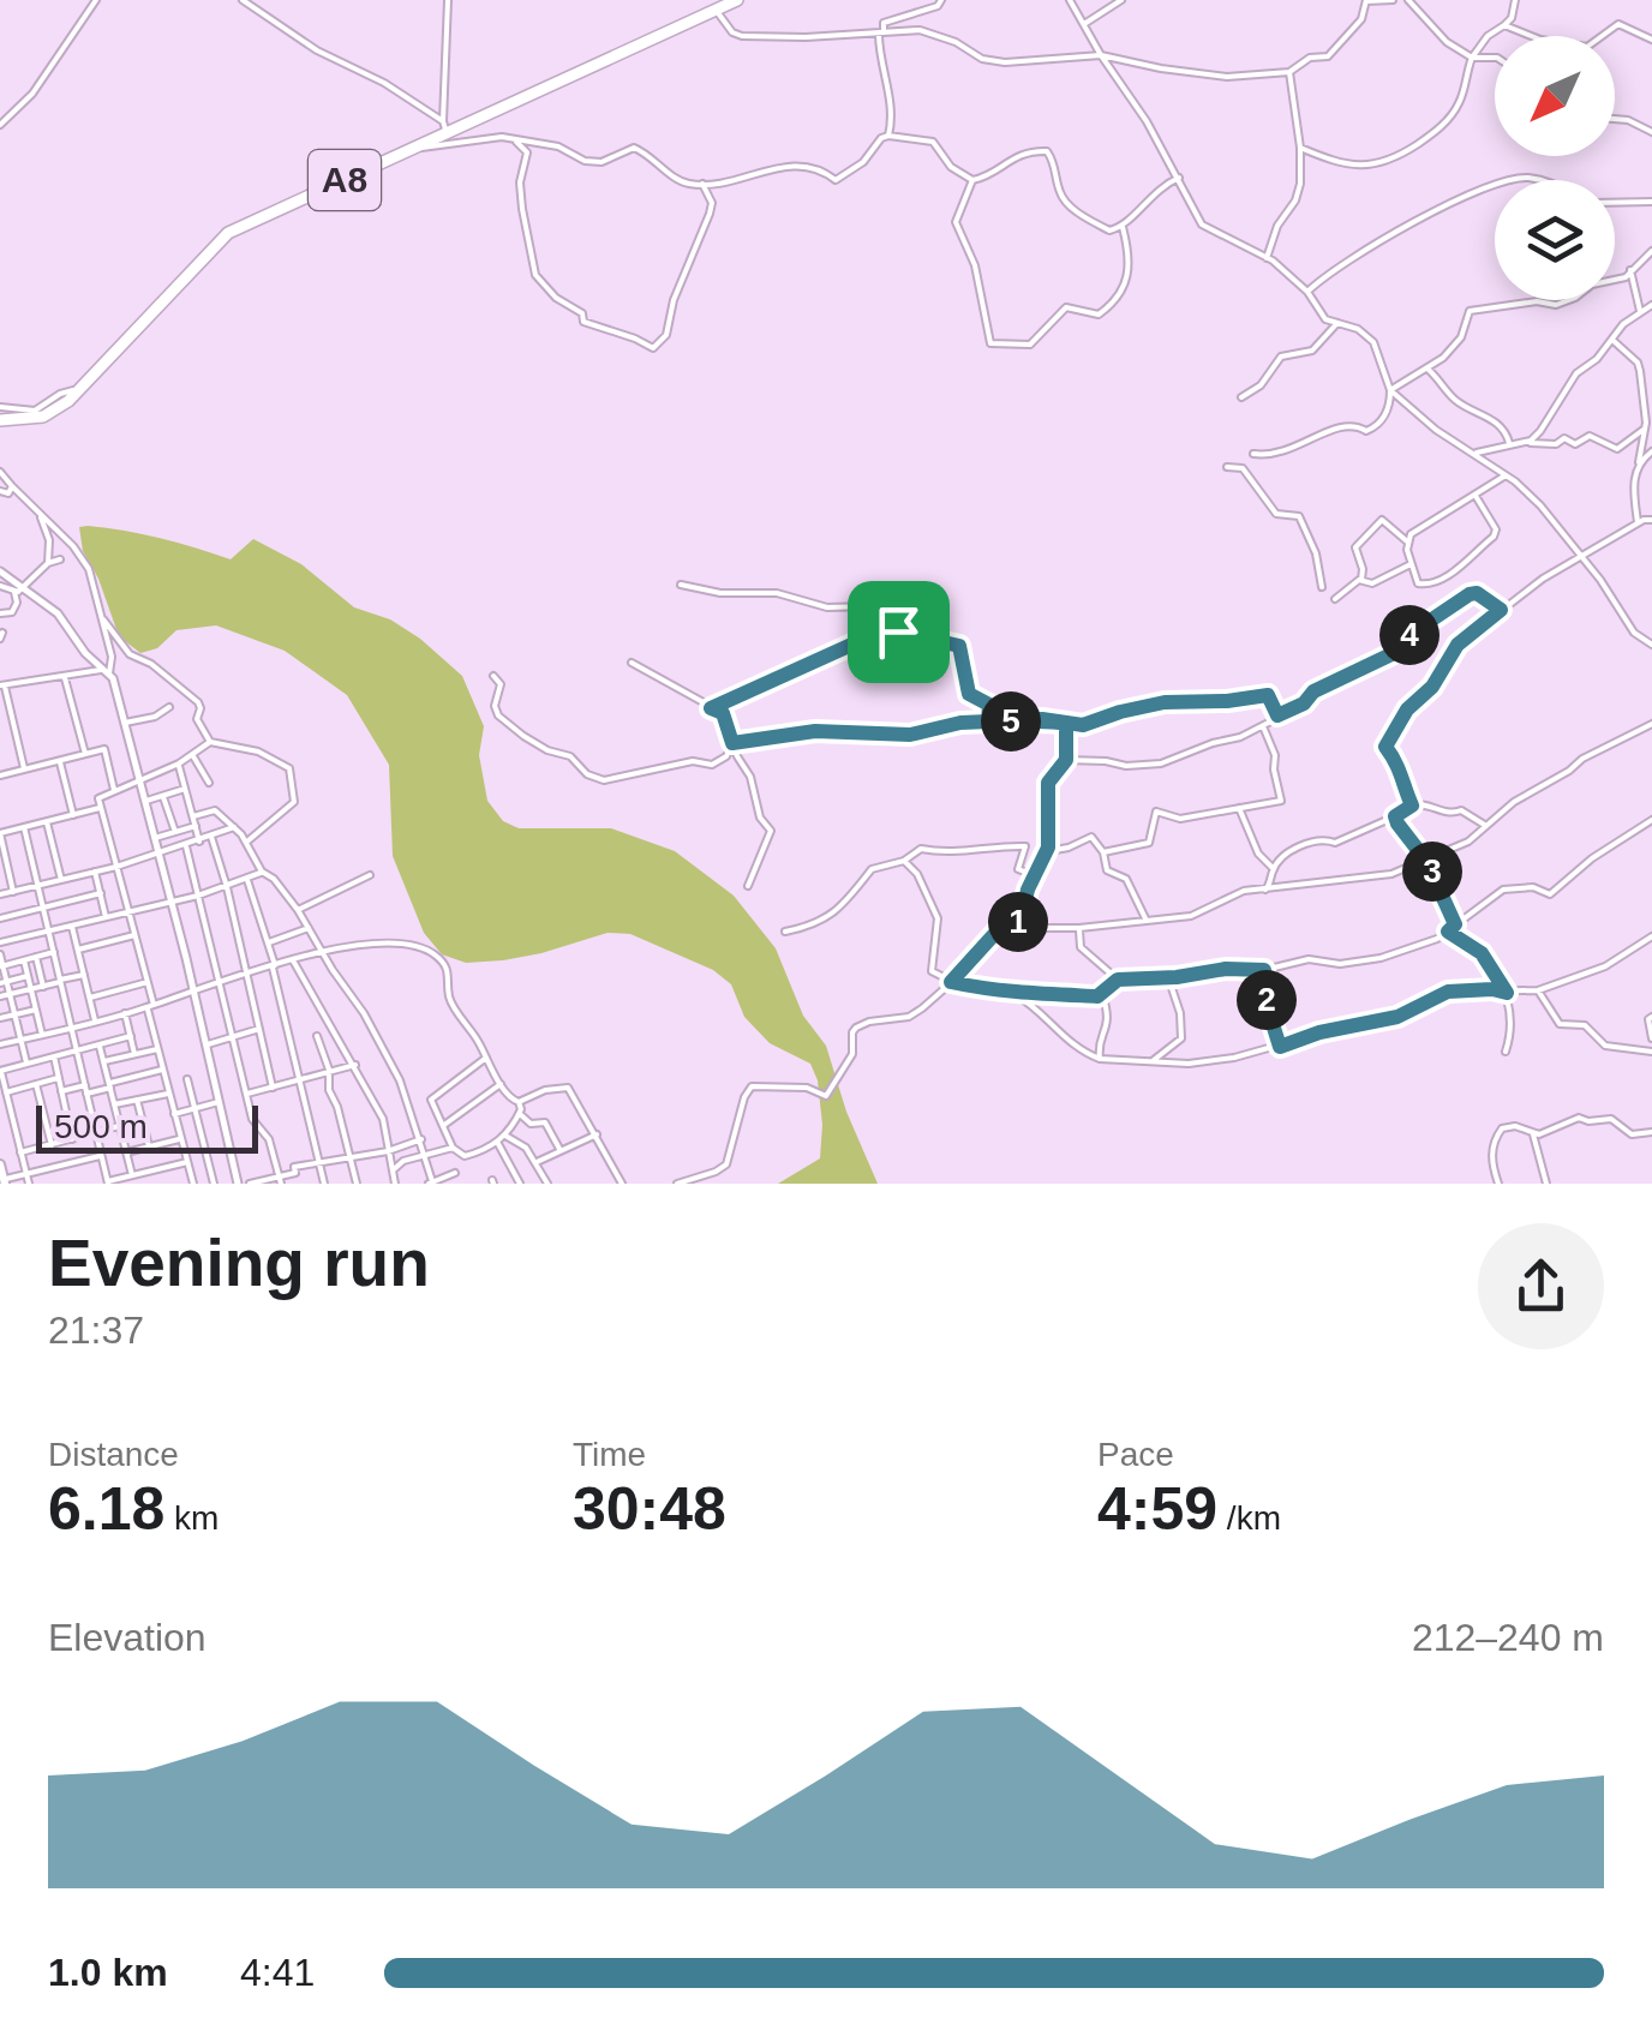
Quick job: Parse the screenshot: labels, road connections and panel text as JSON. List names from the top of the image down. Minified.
{"streets":{"highway":["A8"]},"scale_bar":"500 m","north":"bottom left","page":{"pins":["4","5","3","1","2"],"scale":"500 m","heading":["Evening run","21:37"],"stats":[["Distance","6.18 km"],["Time","30:48"],["Pace","4:59 /km"]],"chart":["Elevation","212–240 m"],"list":[{"name":"1.0 km","note":"4:41"}]}}
